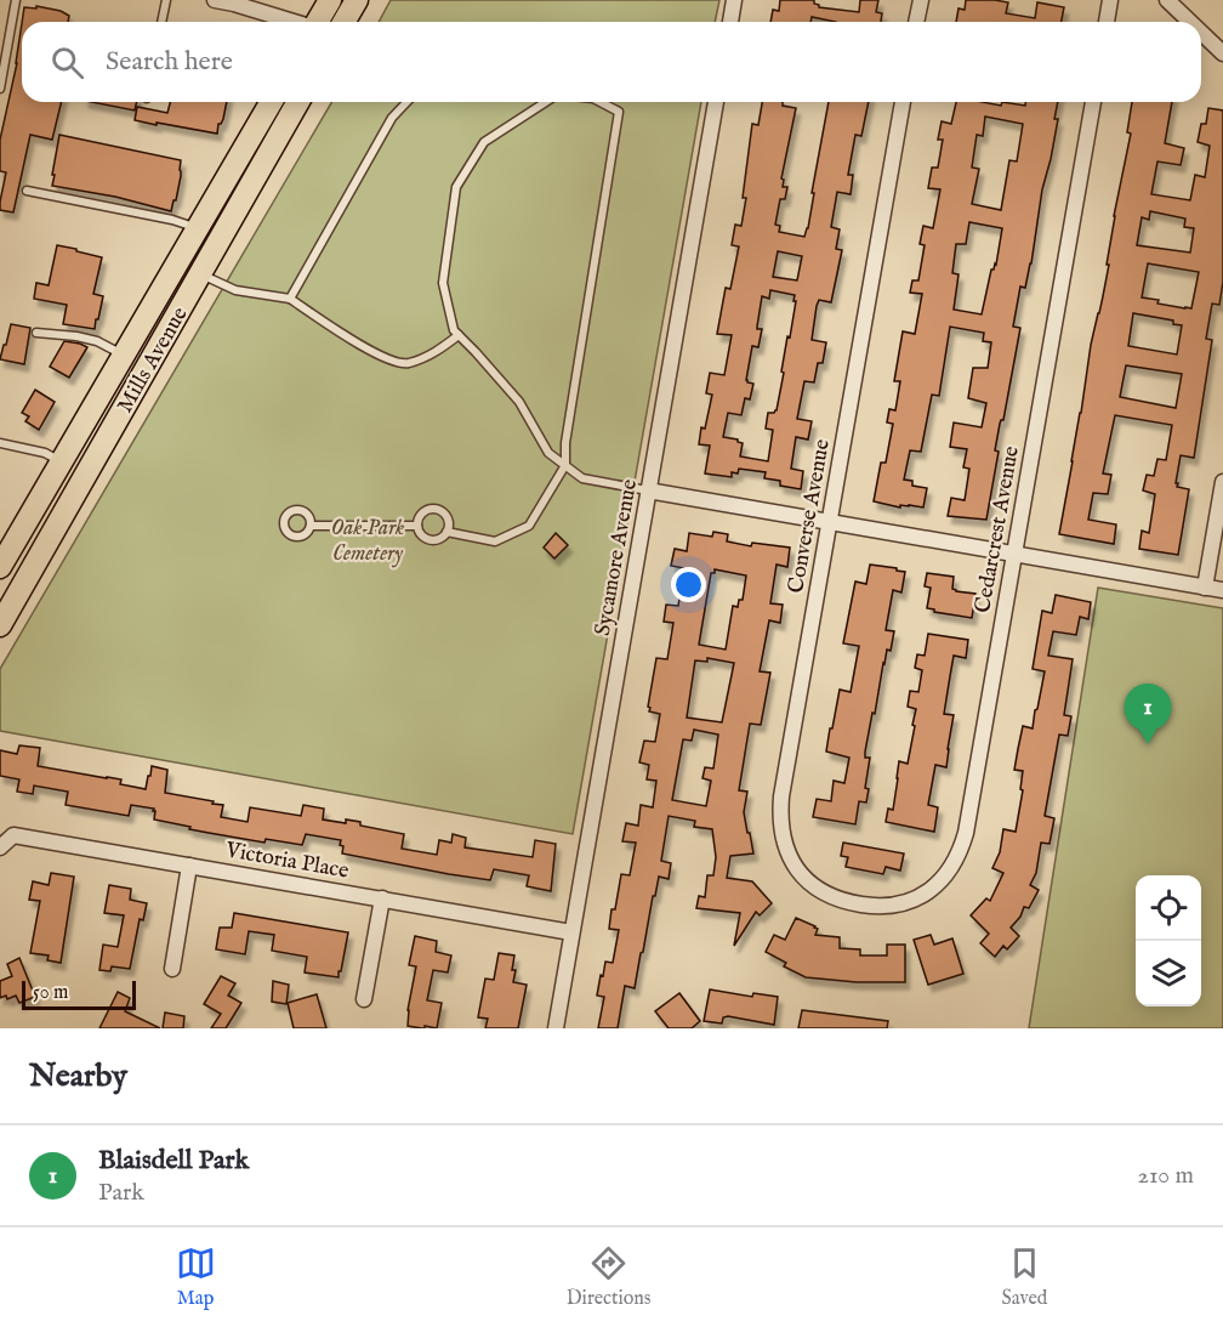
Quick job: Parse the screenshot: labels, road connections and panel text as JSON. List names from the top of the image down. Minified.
{"streets":{"main road":["Mills Avenue"],"street":["Converse Avenue","Cedarcrest Avenue","Sycamore Avenue","Victoria Place"]},"crossings":[["Converse Avenue","Cedarcrest Avenue"],["Sycamore Avenue","Victoria Place"]],"parks":["Oak Park Cemetery"],"scale_bar":"50 m","page":{"search":"Search here","pins":"1","scale":"50 m","heading":"Nearby","list":[{"mark":"1","name":"Blaisdell Park","note":"Park","value":"210 m"}],"nav":["Map","Directions","Saved"]}}
